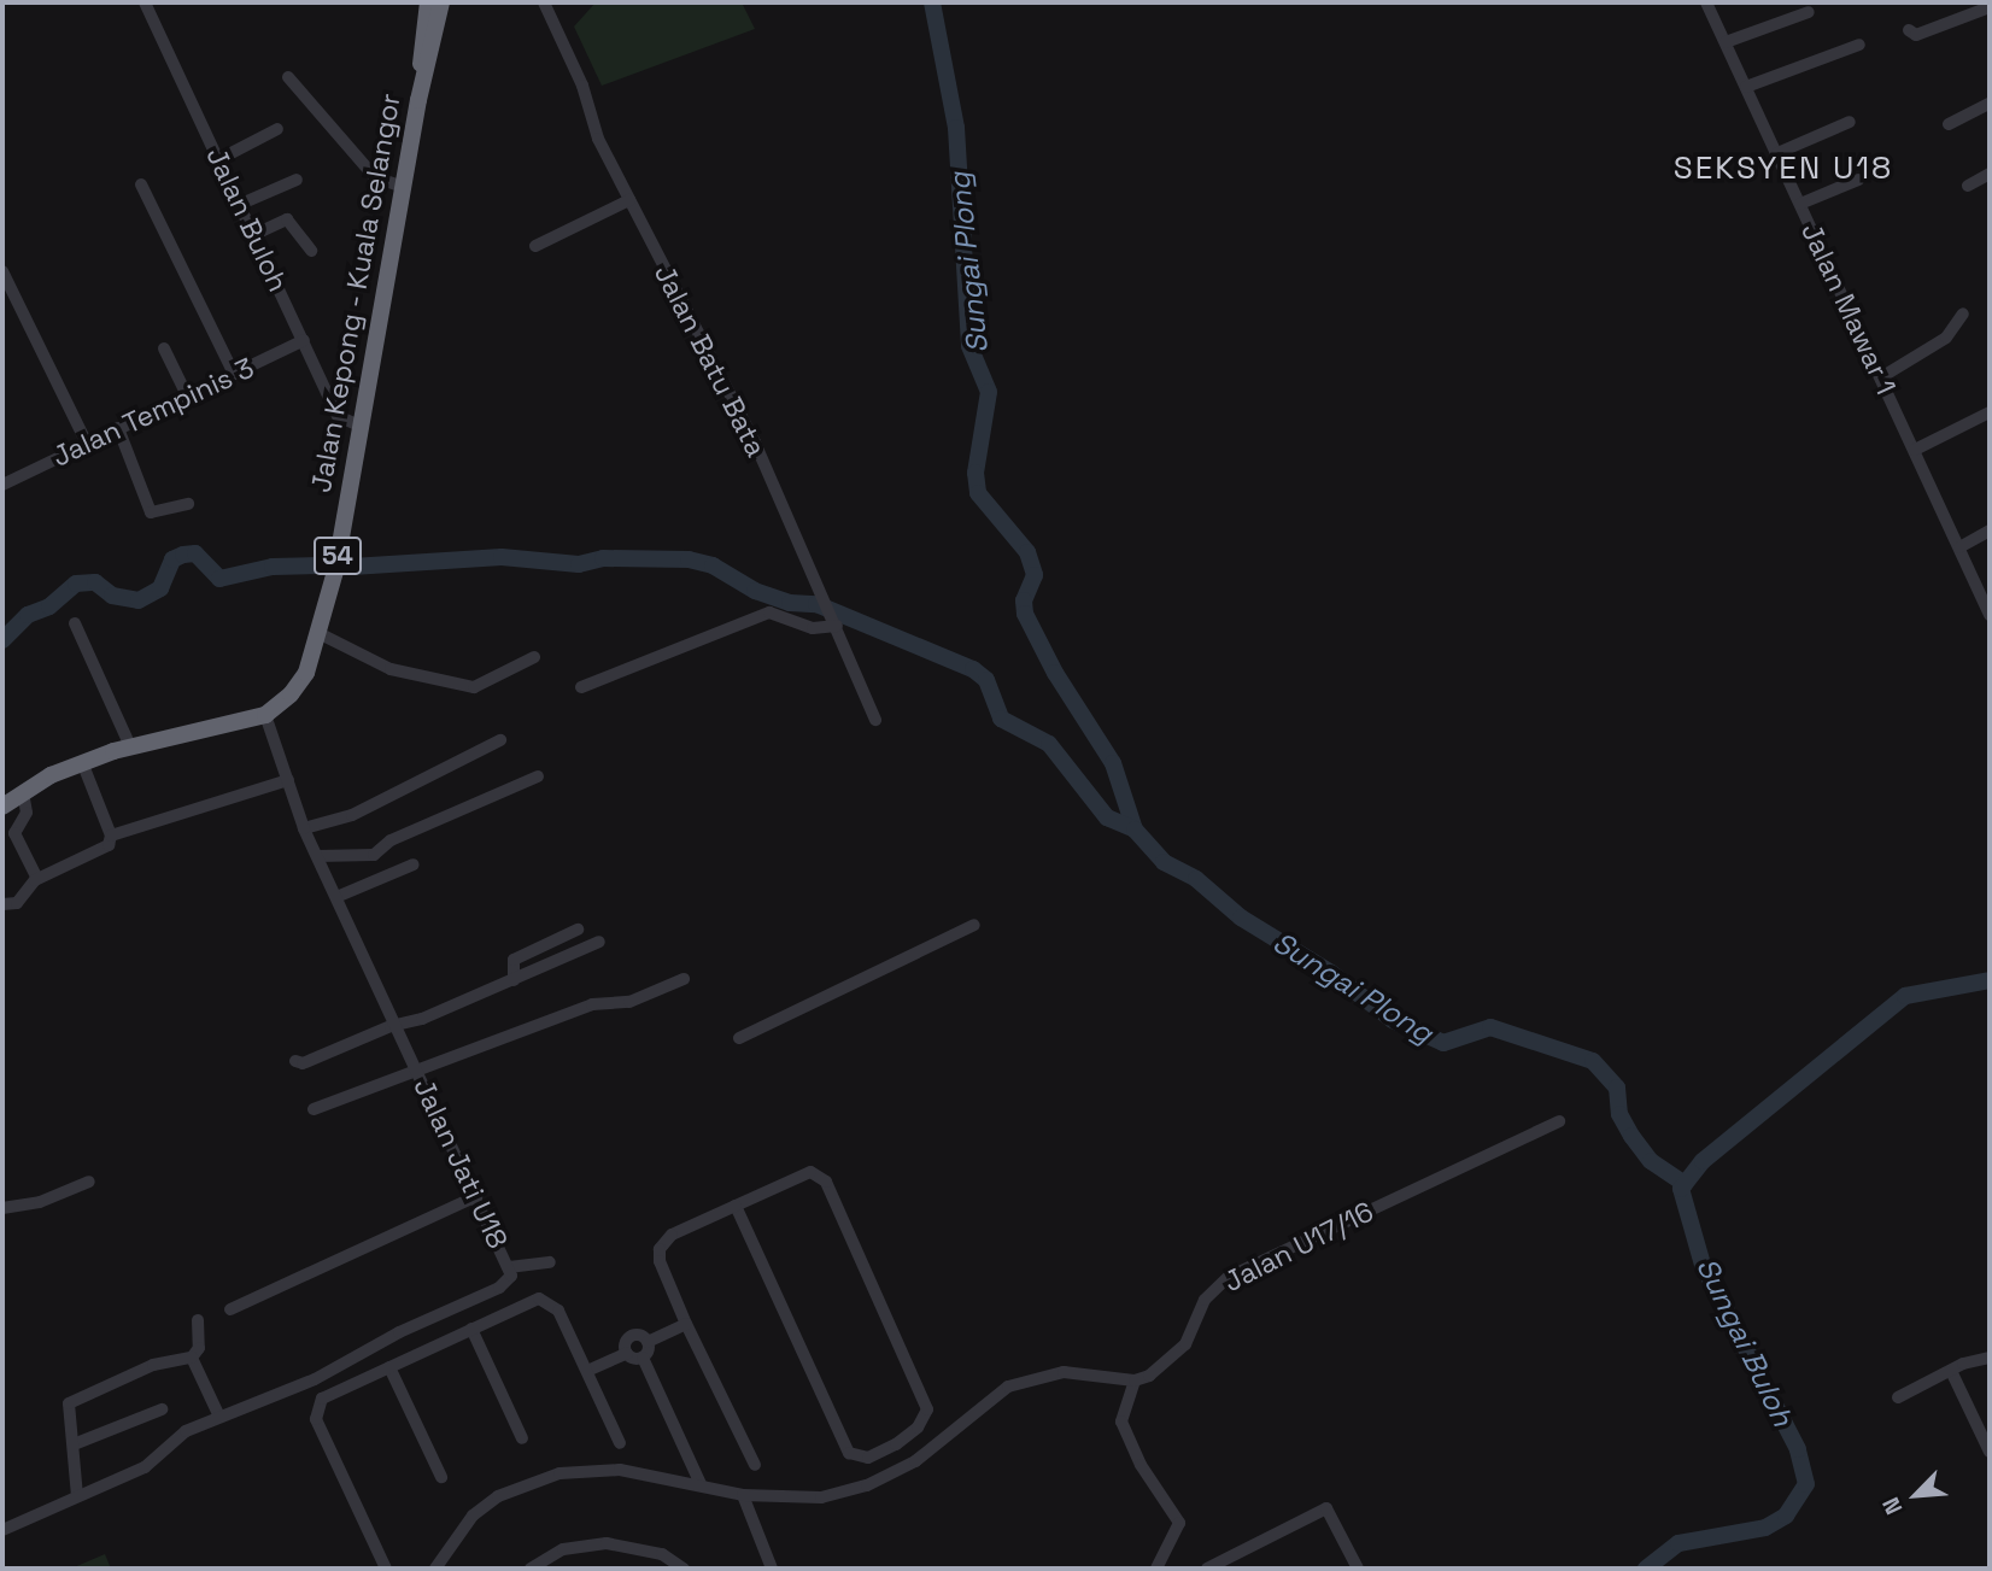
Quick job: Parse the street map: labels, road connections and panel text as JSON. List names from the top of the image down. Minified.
{"streets":{"highway":["Jalan Kepong - Kuala Selangor","54"],"street":["Jalan Buloh","Jalan Mawar 1","Jalan Batu Bata","Jalan Tempinis 3","Jalan Jati U18","Jalan U17/16"]},"crossings":[["Jalan Buloh","Jalan Kepong - Kuala Selangor"],["Jalan Buloh","Jalan Tempinis 3"],["Jalan Kepong - Kuala Selangor","Jalan Jati U18"]],"districts":["SEKSYEN U18"],"water":["Sungai Plong","Sungai Buloh"],"north":"bottom left"}
